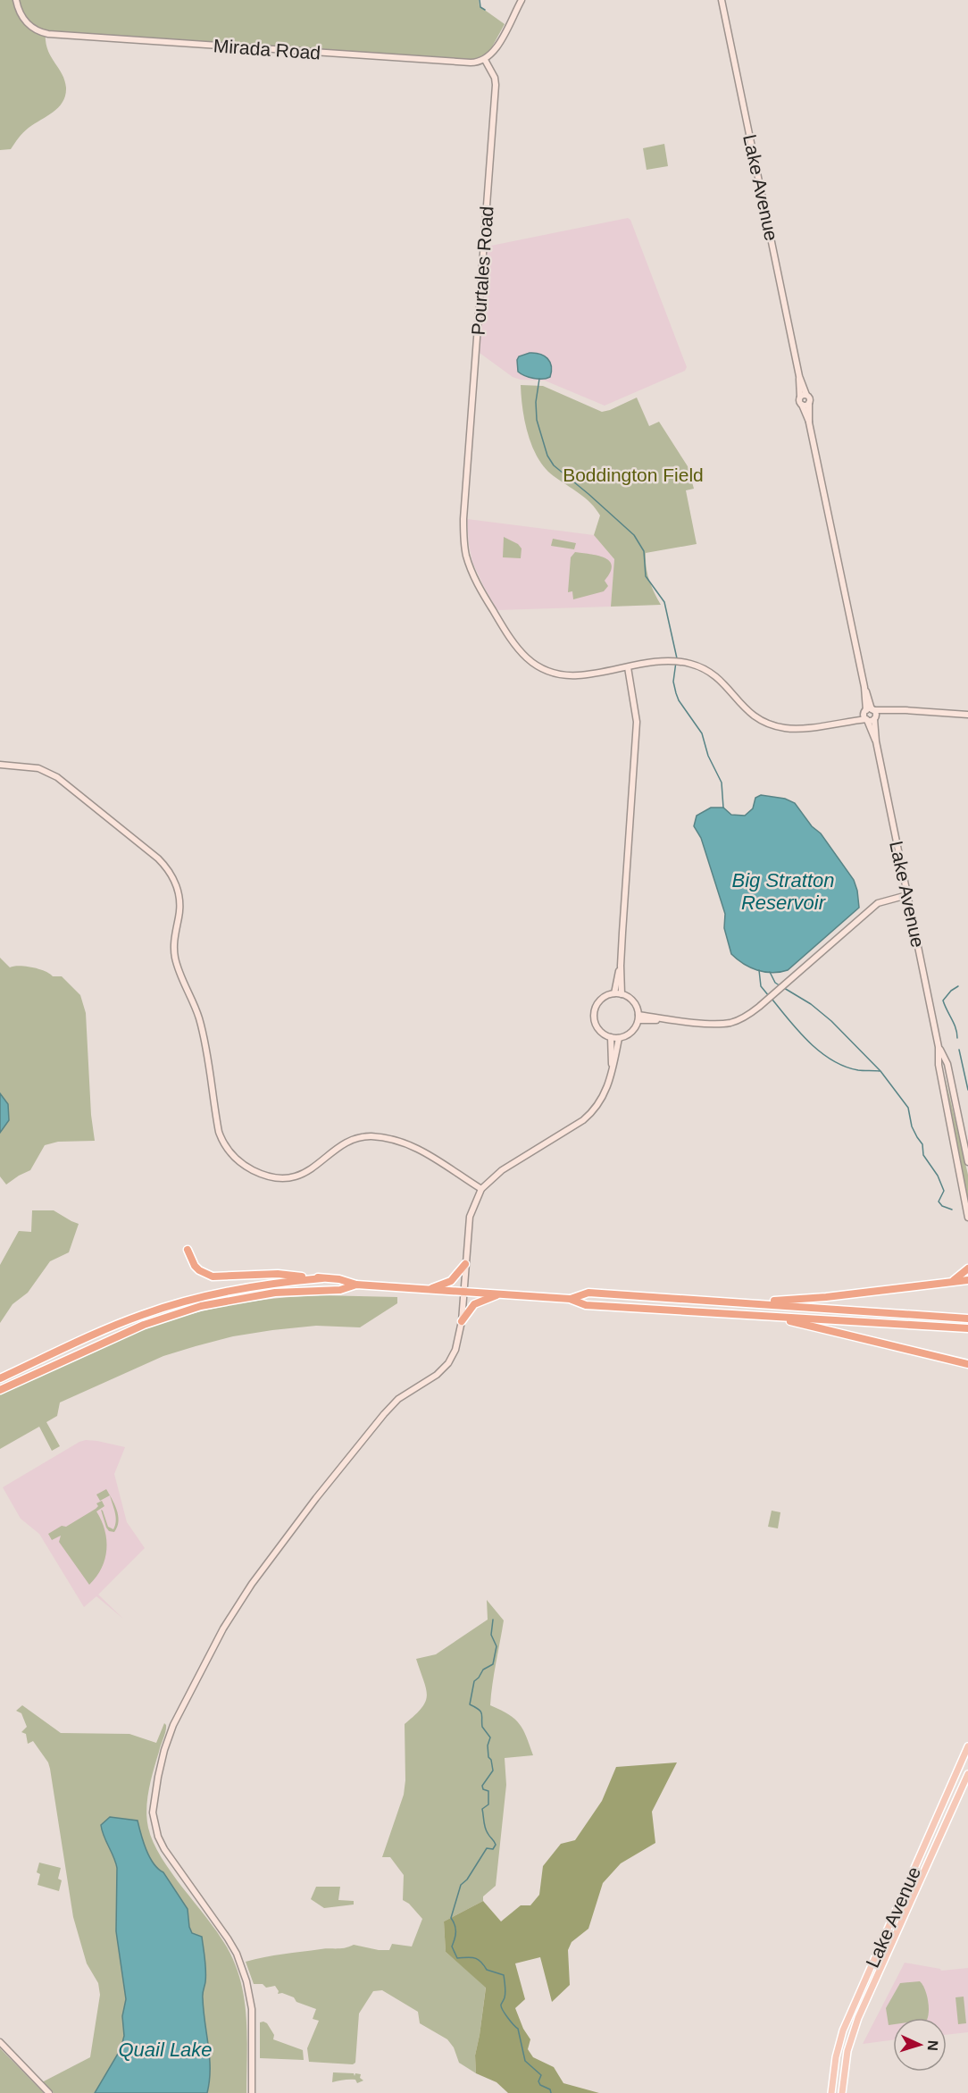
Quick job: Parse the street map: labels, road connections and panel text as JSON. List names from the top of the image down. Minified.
{"streets":{"main road":["Lake Avenue"],"street":["Mirada Road","Pourtales Road"]},"crossings":[["Mirada Road","Pourtales Road"]],"water":["Big Stratton Reservoir","Quail Lake"],"parks":["Boddington Field"],"north":"right"}
